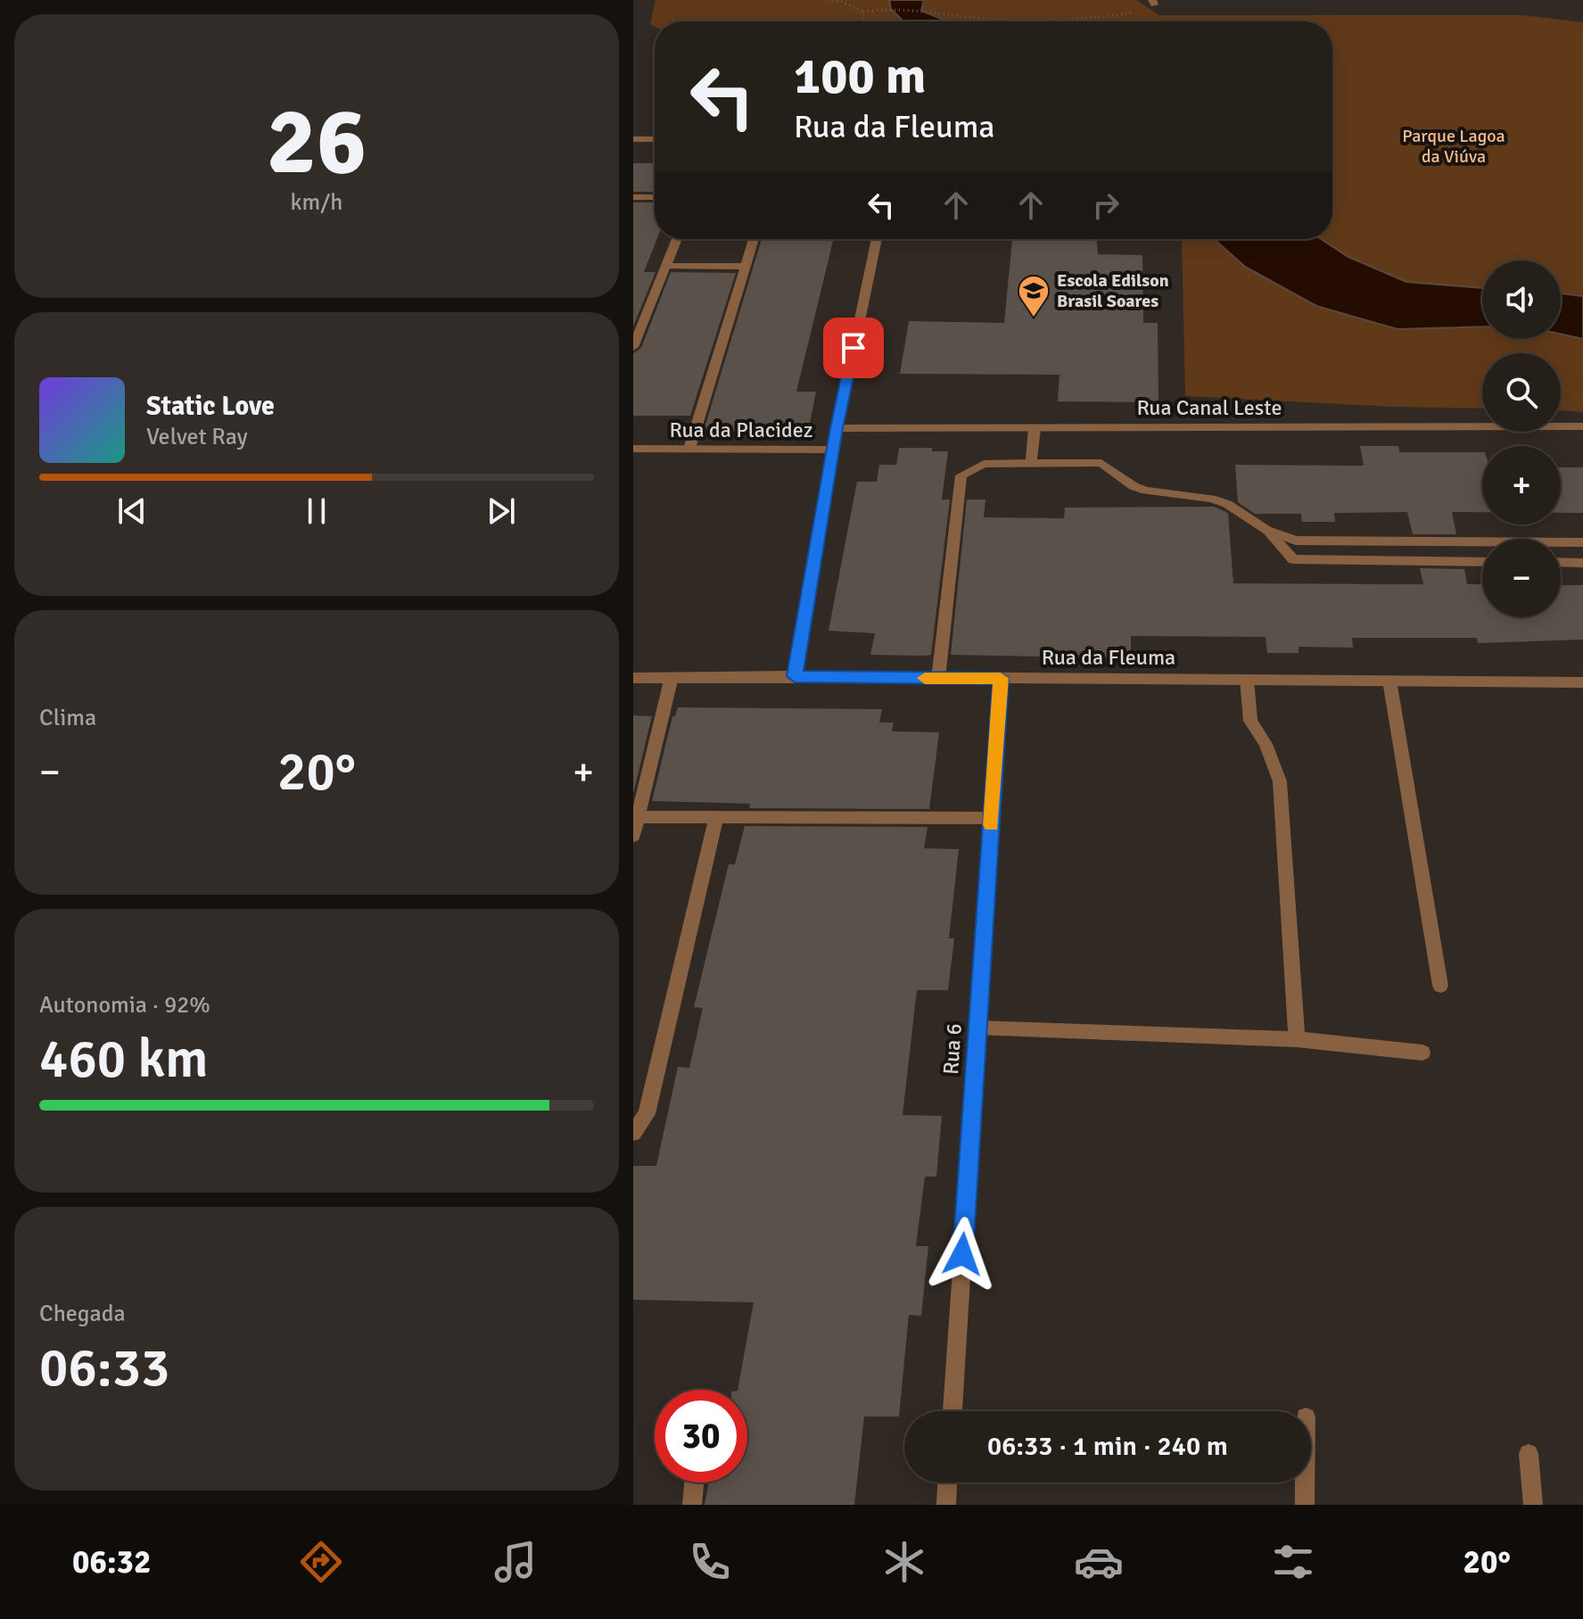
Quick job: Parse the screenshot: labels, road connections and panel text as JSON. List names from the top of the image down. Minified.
{"streets":{"street":["Rua Canal Leste","Rua da Placidez","Rua da Fleuma","Rua 6"]},"crossings":[["Rua da Placidez","Rua da Fleuma"],["Rua da Fleuma","Rua 6"]],"parks":["Parque Lagoa da Viúva"],"places":{"school or university":["Escola Edilson Brasil Soares"]},"page":{"tile":[["26","km/h"],"Clima",["Autonomia · 92%","460 km"],["Chegada","06:33"]],"turn":["100 m","Rua da Fleuma"],"map_buttons":["+","−"],"song":["Static Love","Velvet Ray"],"heat":["−","20°","+"],"limit":"30","trip":"06:33 · 1 min · 240 m","tabs":["06:32","20°"]}}
